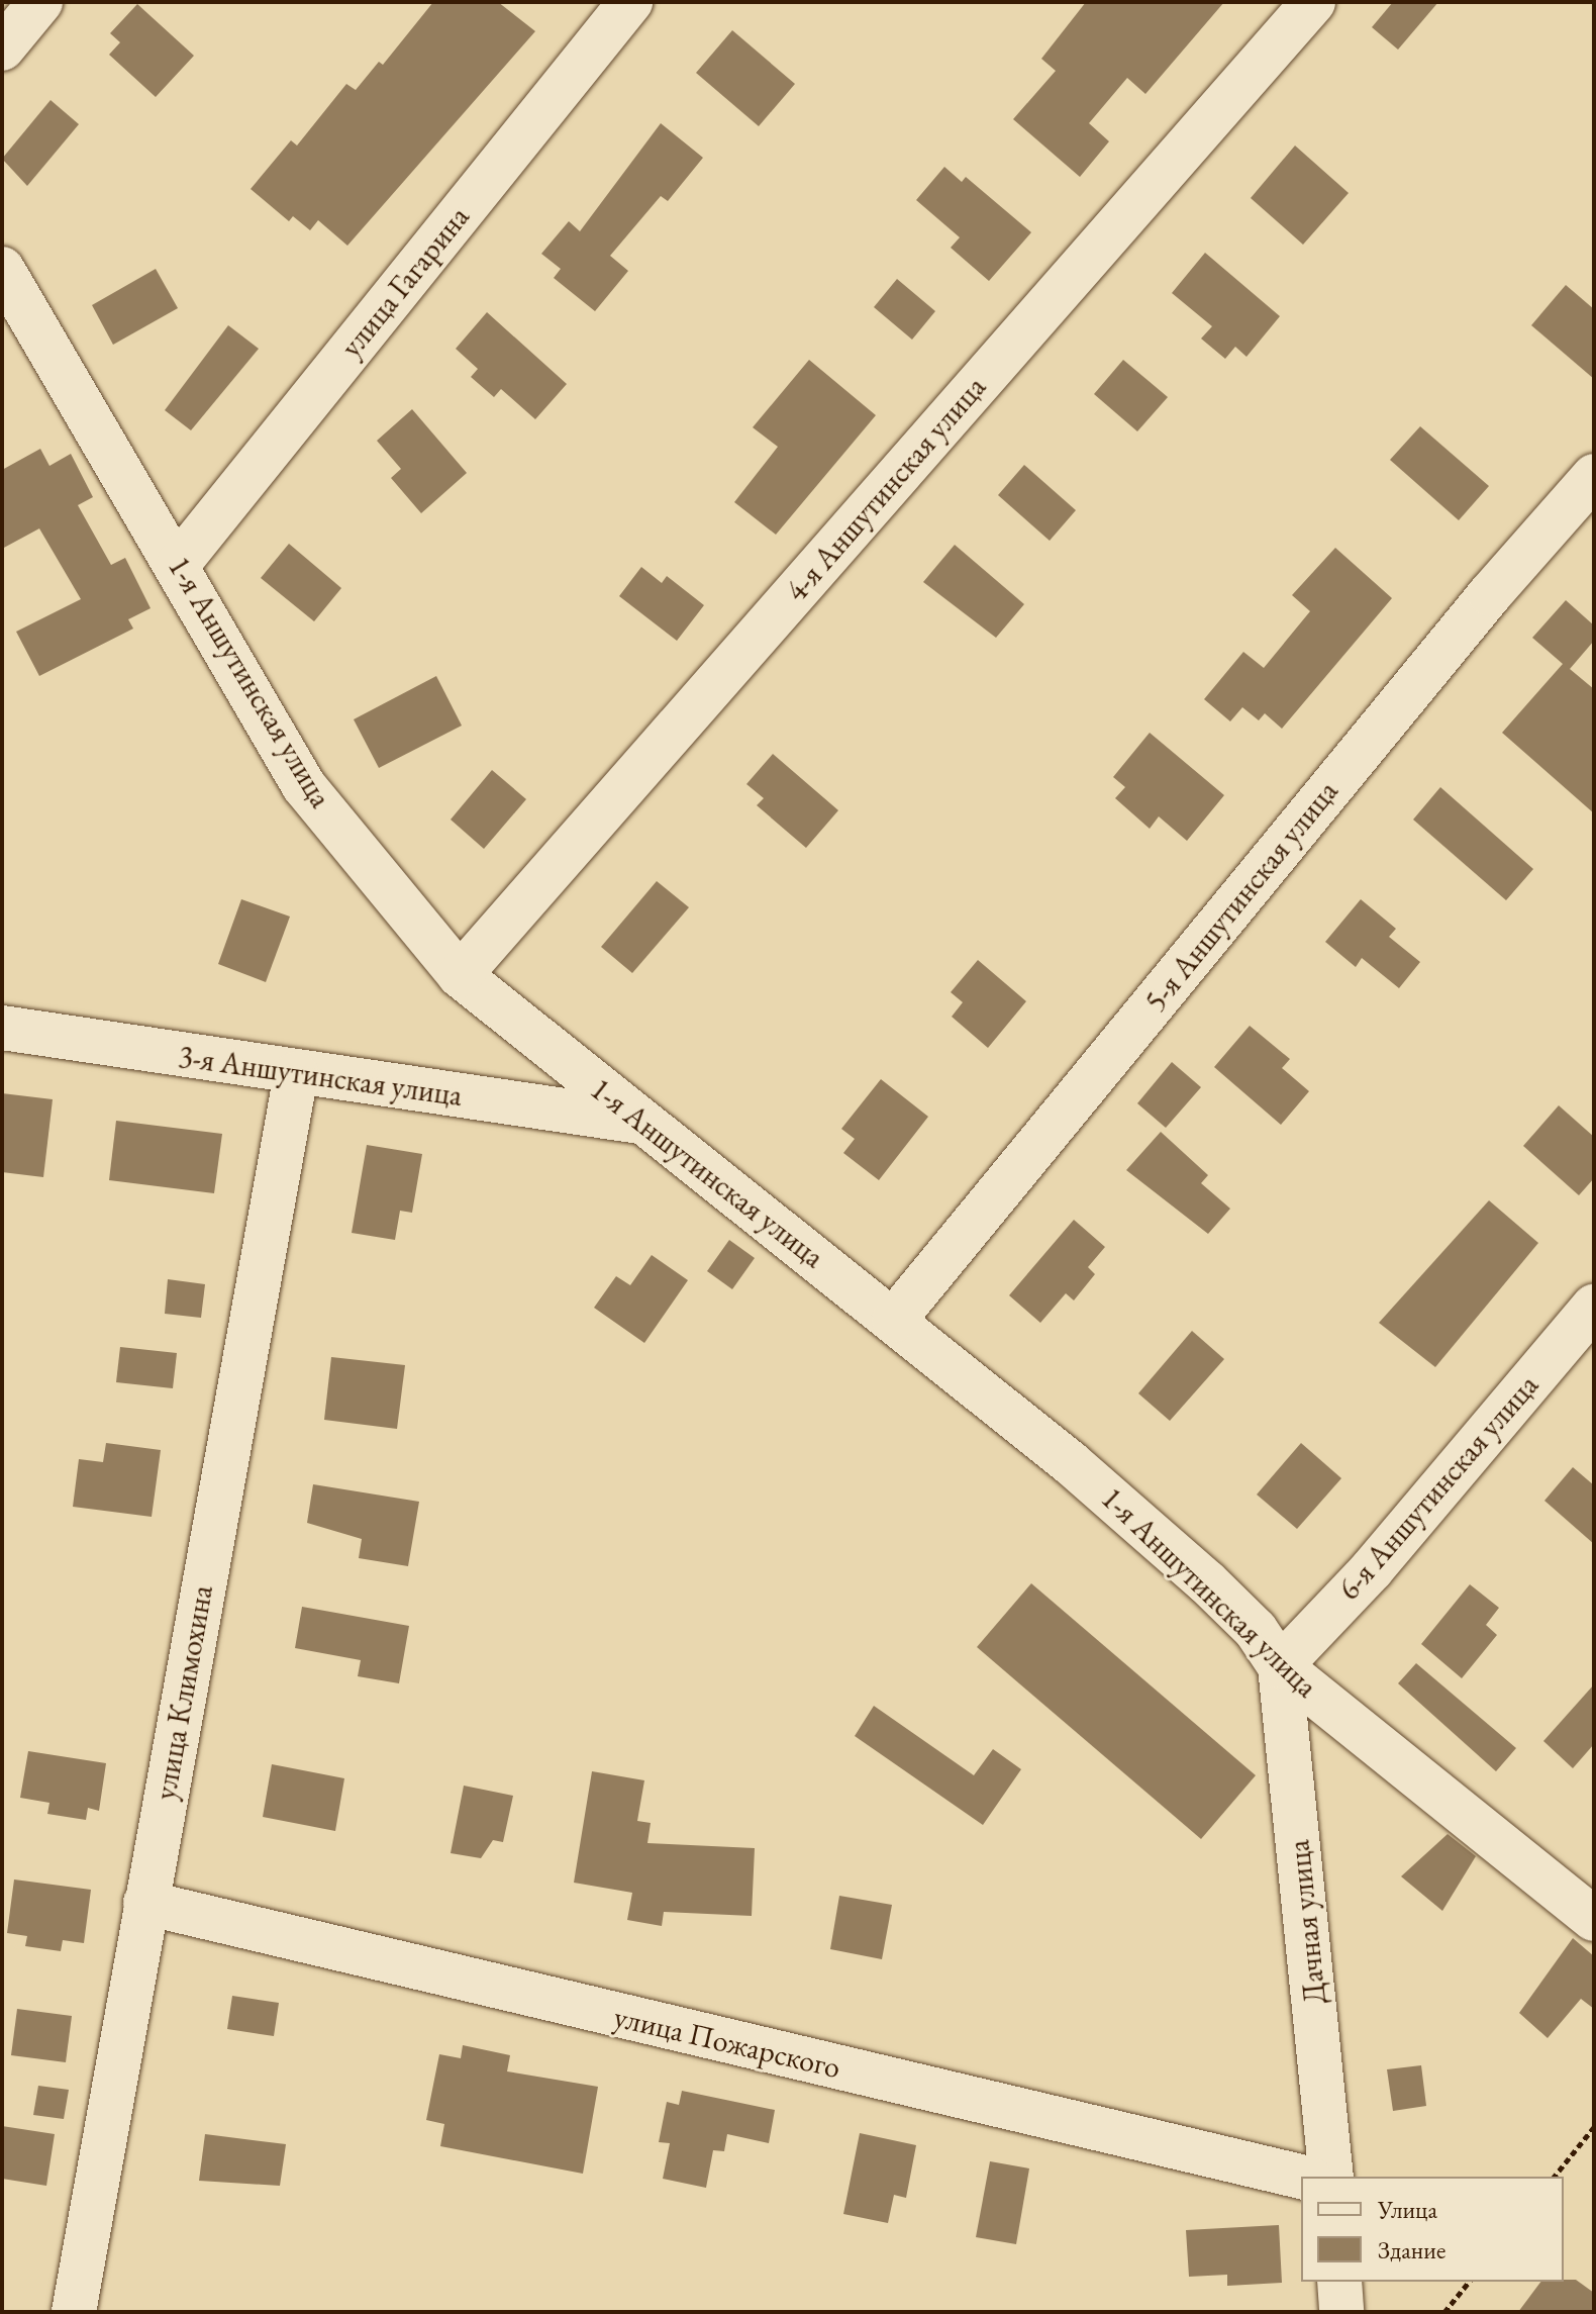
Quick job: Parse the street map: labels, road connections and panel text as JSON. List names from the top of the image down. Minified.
{"streets":{"street":["улица Гагарина","4-я Аншутинская улица","1-я Аншутинская улица","5-я Аншутинская улица","3-я Аншутинская улица","6-я Аншутинская улица","улица Климохина","Дачная улица","улица Пожарского"]},"crossings":[["улица Гагарина","1-я Аншутинская улица"],["4-я Аншутинская улица","1-я Аншутинская улица"],["1-я Аншутинская улица","5-я Аншутинская улица"],["1-я Аншутинская улица","3-я Аншутинская улица"],["1-я Аншутинская улица","6-я Аншутинская улица"],["1-я Аншутинская улица","Дачная улица"],["3-я Аншутинская улица","улица Климохина"],["6-я Аншутинская улица","Дачная улица"],["улица Климохина","улица Пожарского"]],"legend":["Улица","Здание"]}
